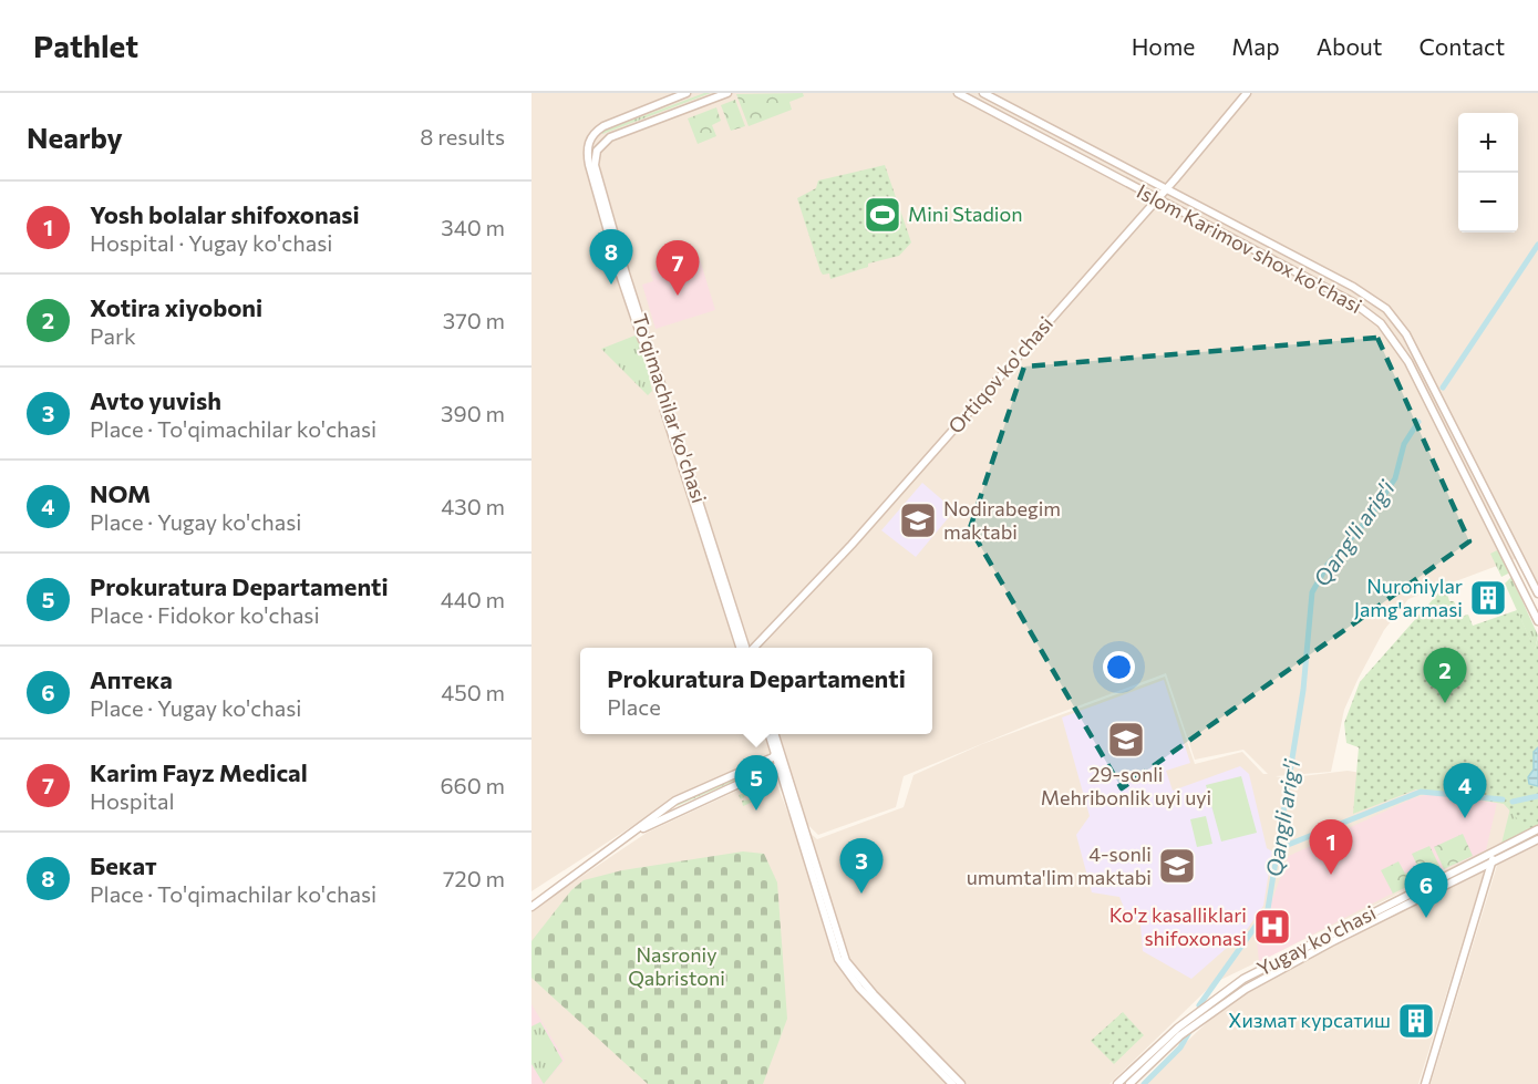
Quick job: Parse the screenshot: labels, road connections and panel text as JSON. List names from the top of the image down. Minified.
{"streets":{"main road":["Islom Karimov shox ko'chasi","Ortiqov ko'chasi","To'qimachilar ko'chasi","Yugay ko'chasi"]},"crossings":[["Islom Karimov shox ko'chasi","Ortiqov ko'chasi"]],"water":["Qang'li arig'i","Qangli arig'i"],"parks":["Nasroniy Qabristoni"],"places":{"sports":["Mini Stadion"],"school or university":["Nodirabegim maktabi","29-sonli Mehribonlik uyi uyi","4-sonli umumta'lim maktabi"],"building":["Nuroniylar Jamg'armasi","Хизмат курсатиш"],"hospital":["Ko'z kasalliklari shifoxonasi"]},"page":{"header":"Pathlet","nav":["Home","Map","About","Contact"],"heading":["Nearby","8 results"],"map_buttons":["+","−"],"list":[{"mark":"1","name":"Yosh bolalar shifoxonasi","note":"Hospital · Yugay ko'chasi","value":"340 m"},{"mark":"2","name":"Xotira xiyoboni","note":"Park","value":"370 m"},{"mark":"3","name":"Avto yuvish","note":"Place · To'qimachilar ko'chasi","value":"390 m"},{"mark":"4","name":"NOM","note":"Place · Yugay ko'chasi","value":"430 m"},{"mark":"5","name":"Prokuratura Departamenti","note":"Place · Fidokor ko'chasi","value":"440 m"},{"mark":"6","name":"Аптека","note":"Place · Yugay ko'chasi","value":"450 m"},{"mark":"7","name":"Karim Fayz Medical","note":"Hospital","value":"660 m"},{"mark":"8","name":"Бекат","note":"Place · To'qimachilar ko'chasi","value":"720 m"}],"pins":["8","7","2","5","4","1","3","6"],"popup":["Prokuratura Departamenti","Place"]}}
